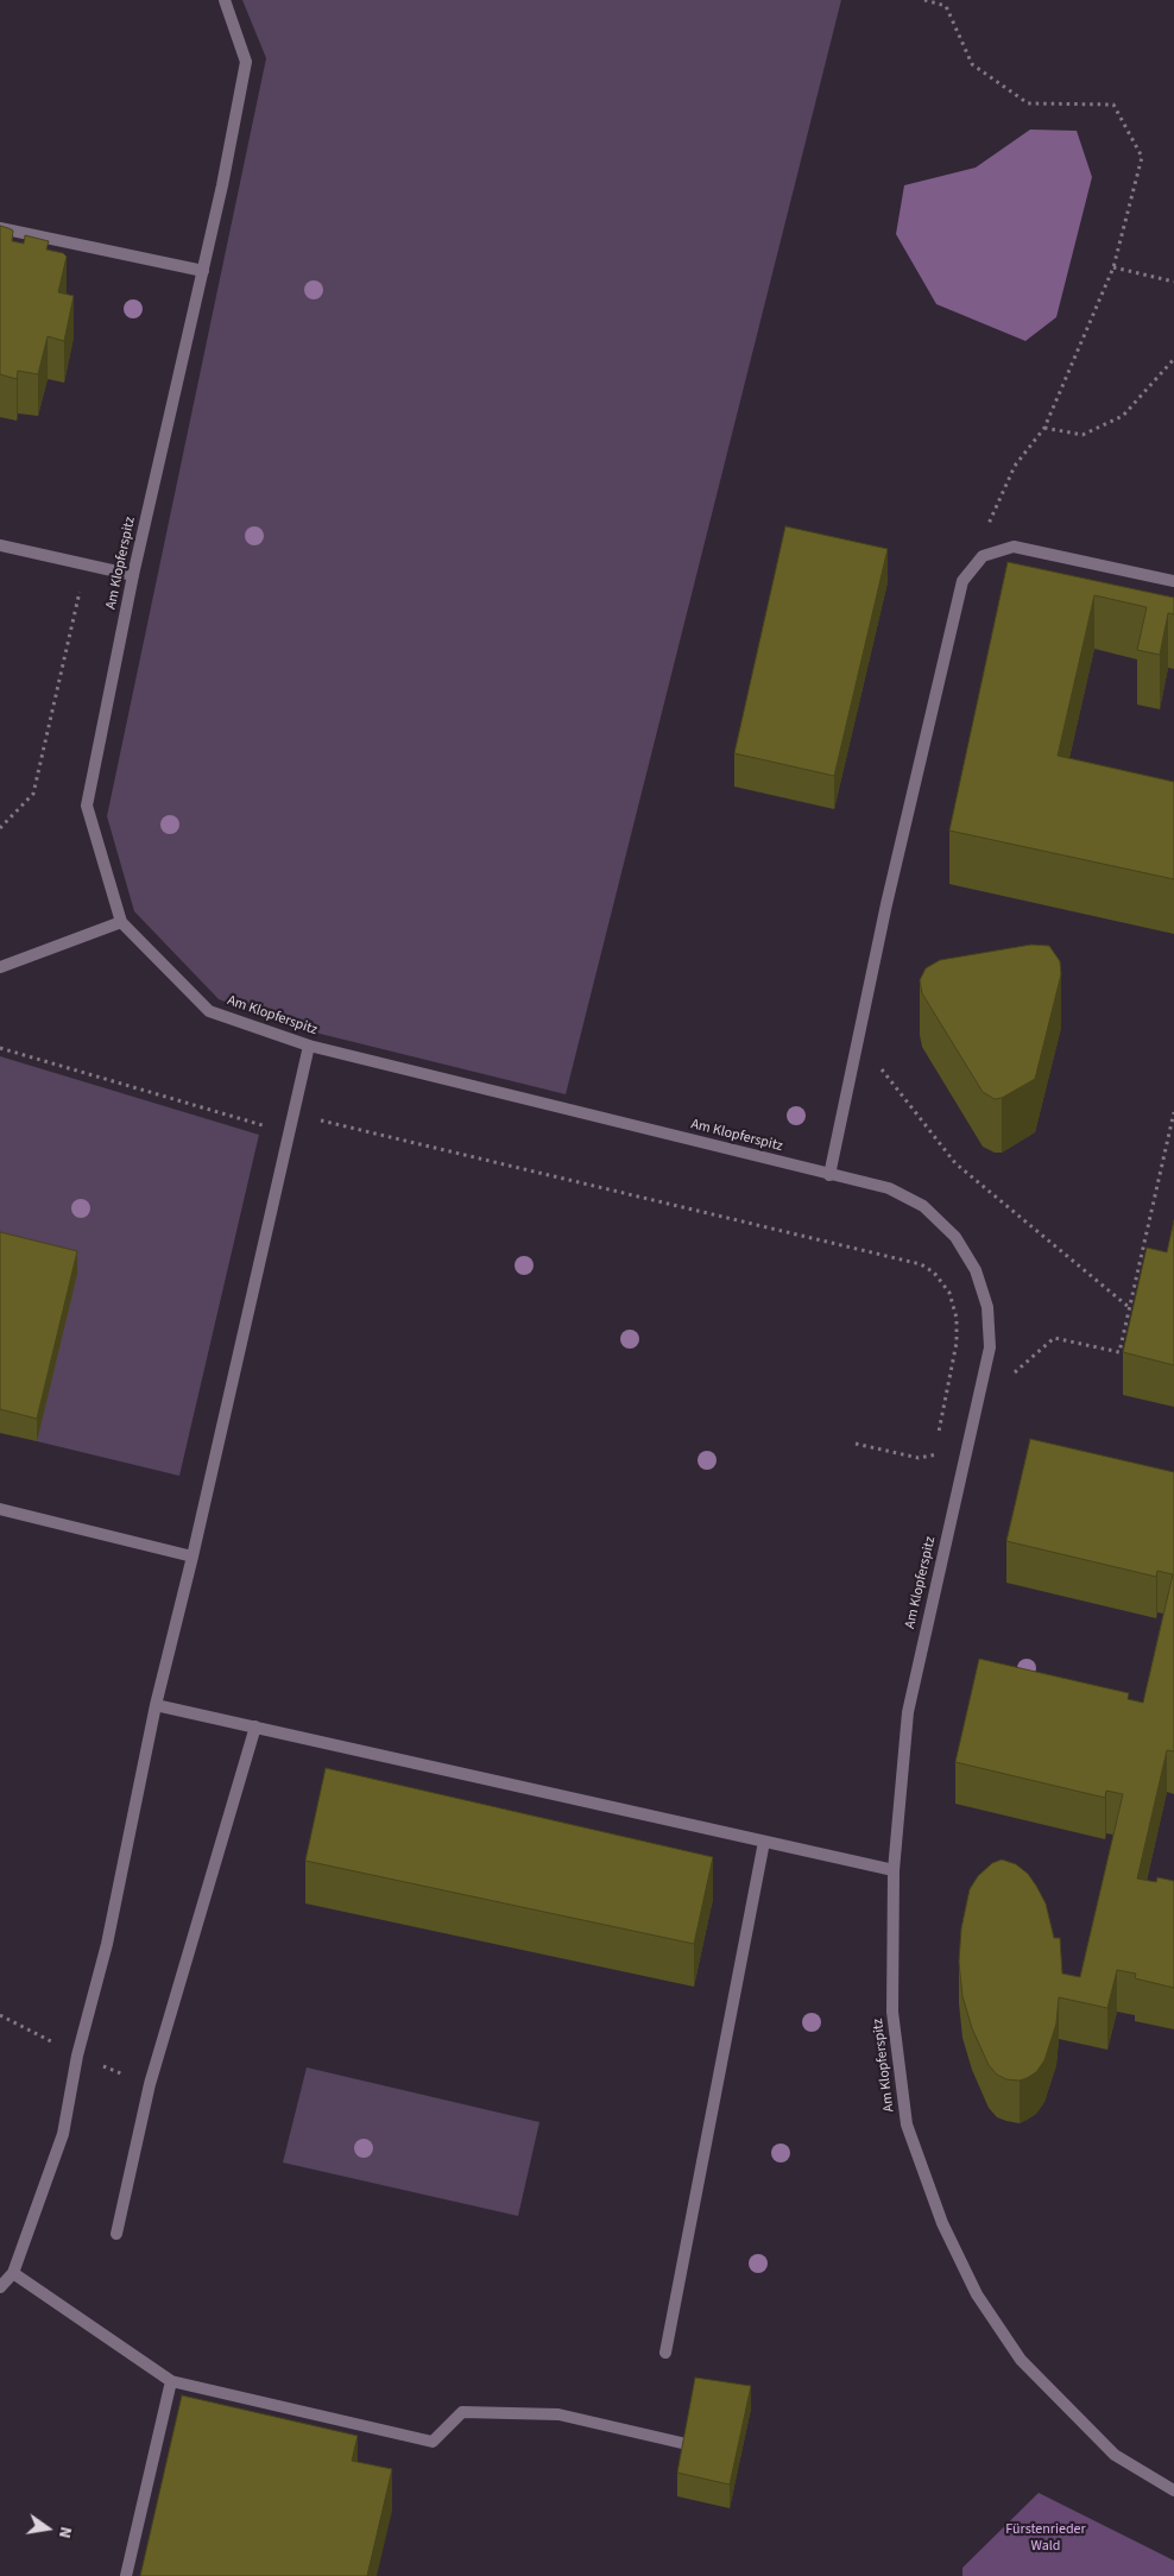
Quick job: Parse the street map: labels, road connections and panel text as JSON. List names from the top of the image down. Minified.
{"streets":{"street":["Am Klopferspitz"]},"parks":["Fürstenrieder Wald"],"north":"right"}
